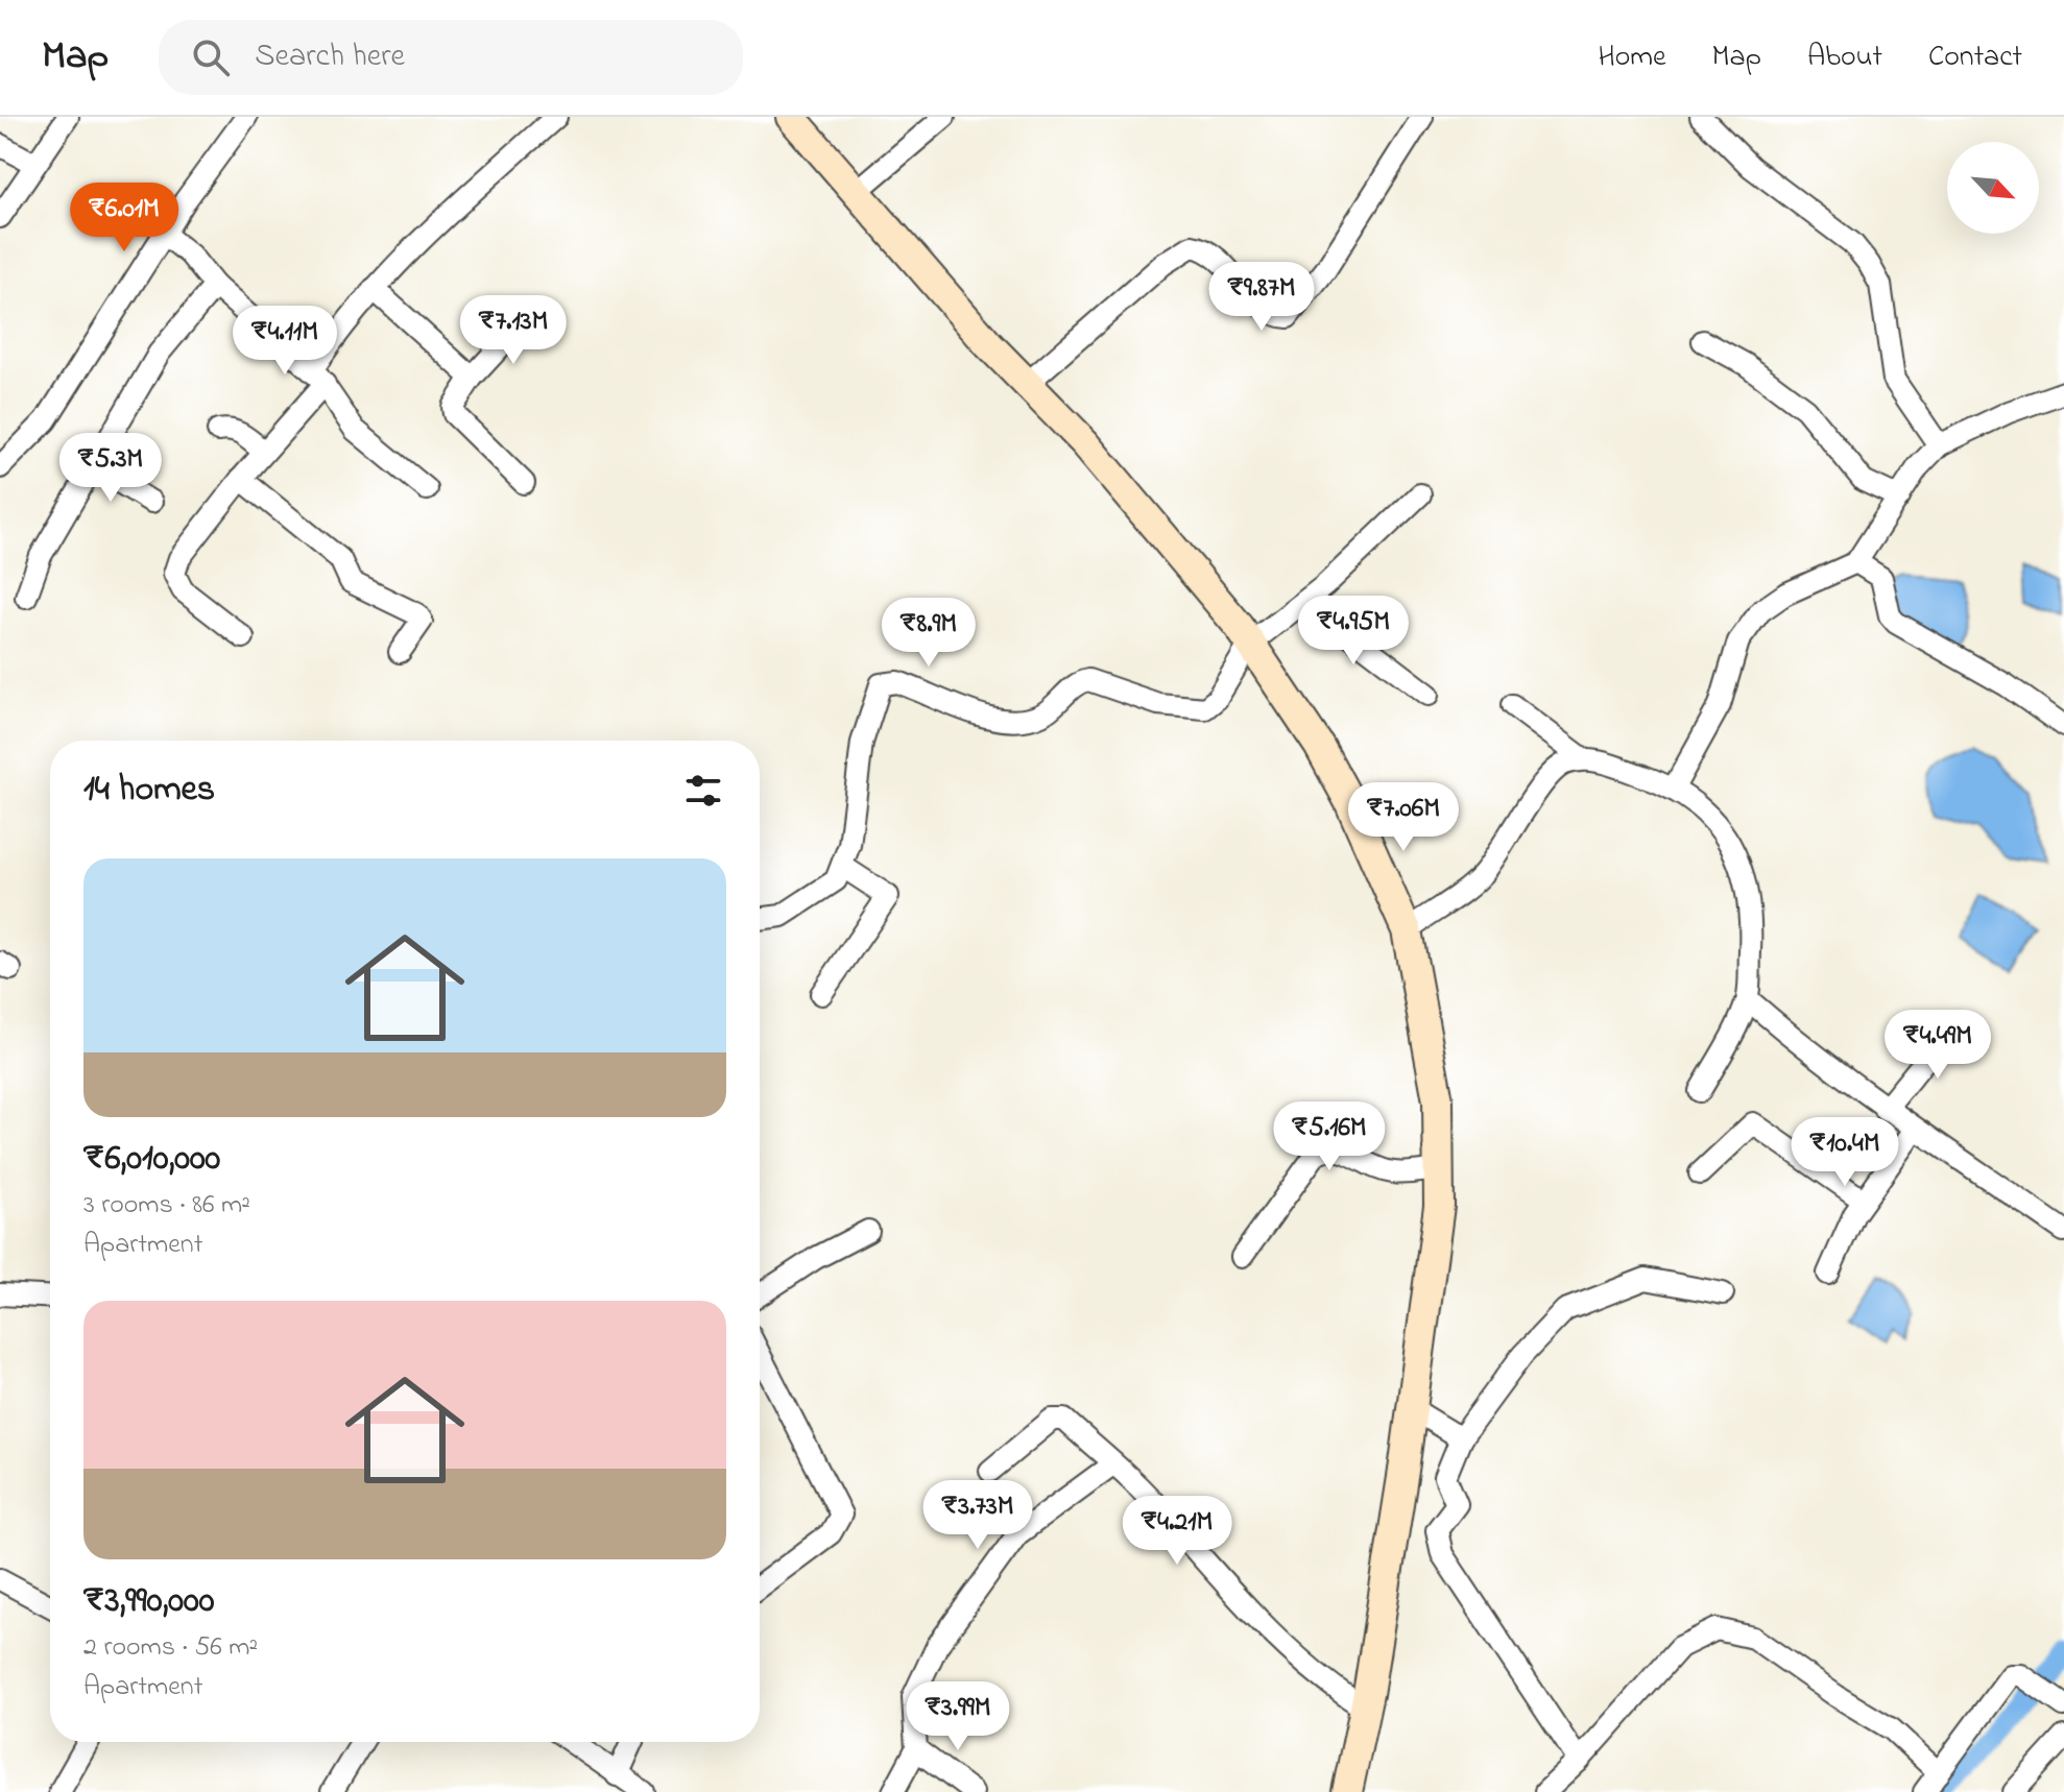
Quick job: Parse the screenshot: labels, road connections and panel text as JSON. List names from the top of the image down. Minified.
{"north":"bottom right","page":{"header":"Map","search":"Search here","nav":["Home","Map","About","Contact"],"price":["₹6.01M","₹9.87M","₹7.13M","₹4.11M","₹5.3M","₹4.95M","₹8.9M","₹7.06M","₹4.49M","₹5.16M","₹10.4M","₹3.73M","₹4.21M","₹3.99M"],"heading":"14 homes","list":[{"name":"₹6,010,000","note":"3 rooms · 86 m² · Apartment"},{"name":"₹3,990,000","note":"2 rooms · 56 m² · Apartment"}]}}
